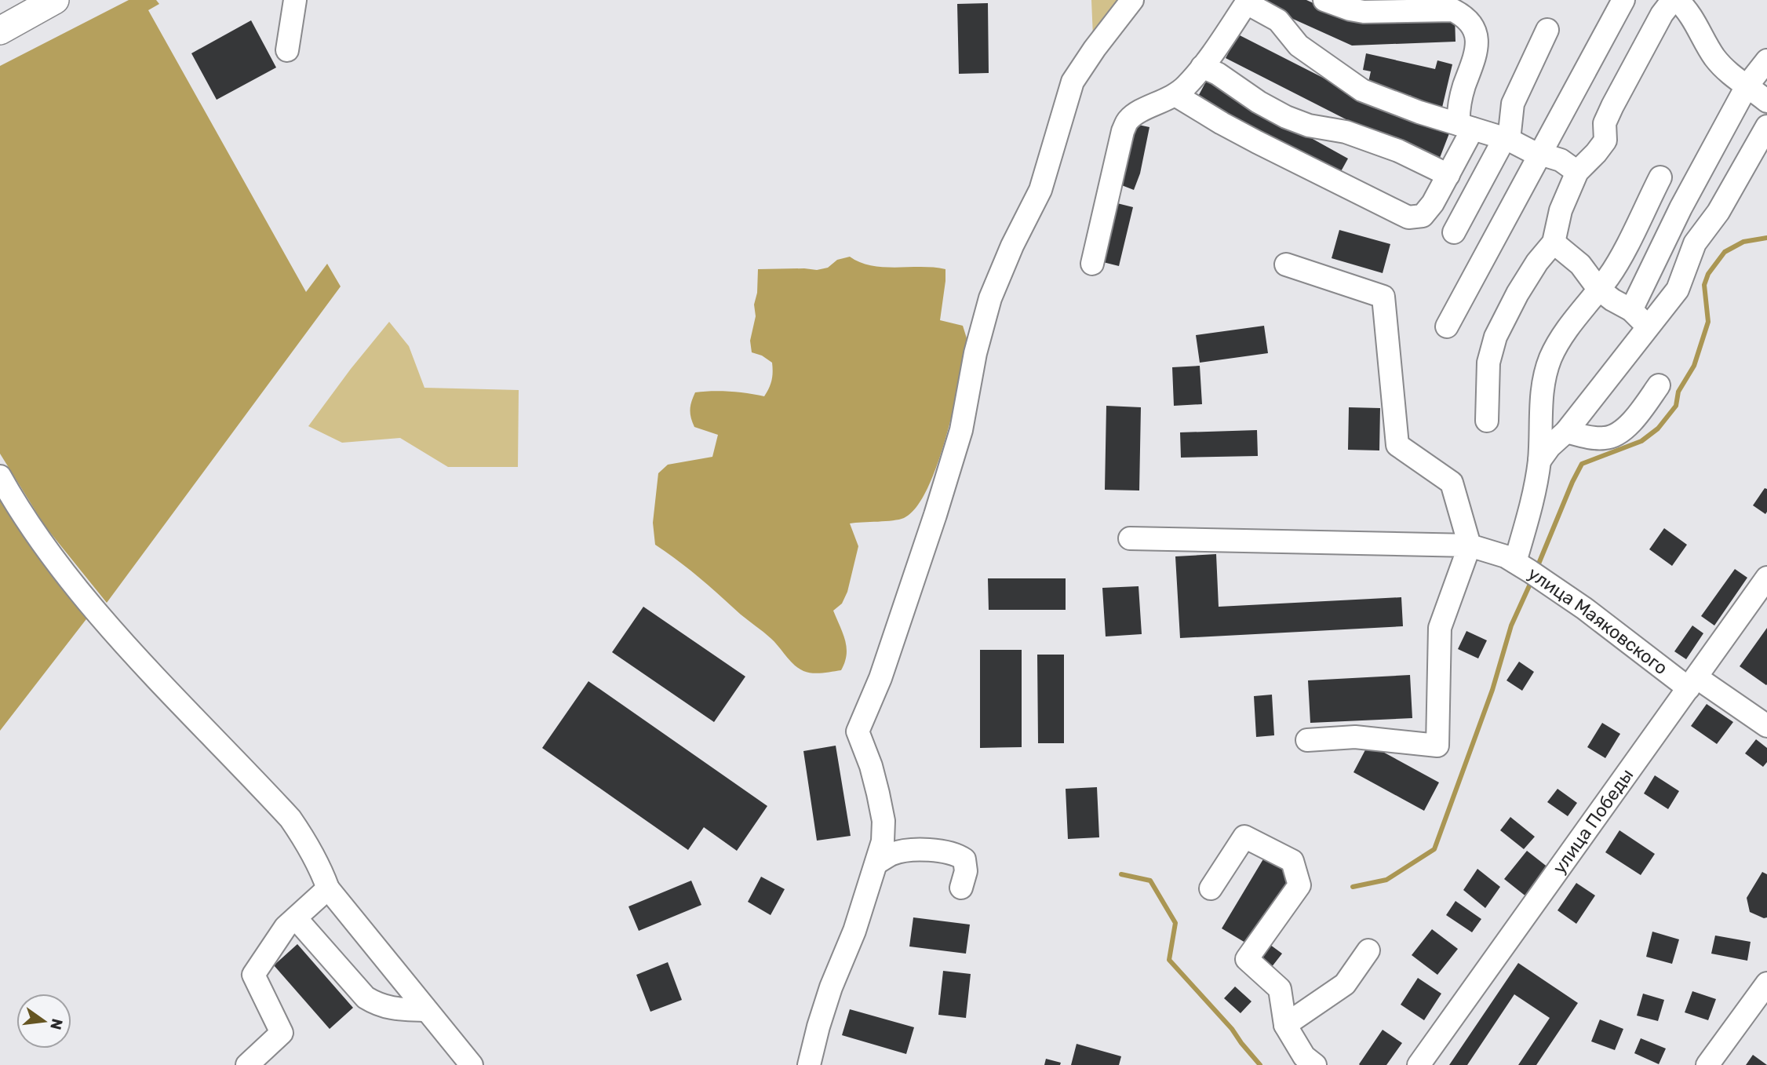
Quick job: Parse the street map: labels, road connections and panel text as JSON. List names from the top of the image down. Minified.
{"streets":{"street":["улица Маяковского","улица Победы"]},"crossings":[["улица Маяковского","улица Победы"]],"north":"right"}
